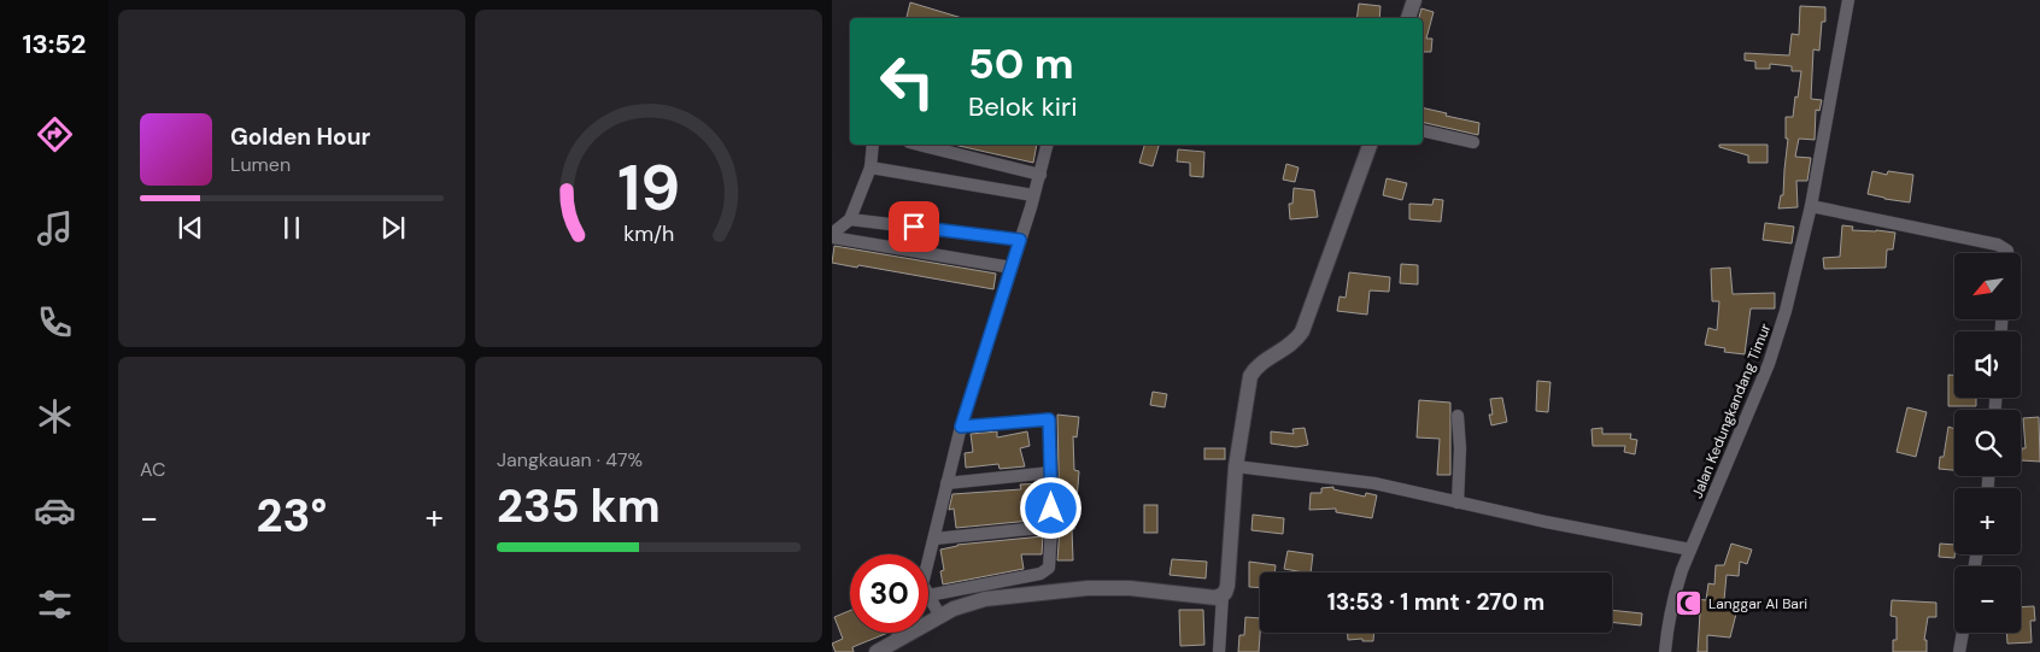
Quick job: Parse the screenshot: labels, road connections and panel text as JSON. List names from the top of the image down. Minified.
{"streets":{"street":["Jalan Kedungkandang Timur"]},"places":{"mosque":["Langgar Al Bari"]},"north":"bottom left","page":{"tabs":"13:52","turn":["50 m","Belok kiri"],"song":["Golden Hour","Lumen"],"map_buttons":["+","−"],"tile":["AC",["Jangkauan · 47%","235 km"]],"heat":["−","23°","+"],"limit":"30","trip":"13:53 · 1 mnt · 270 m","gauge":["19","km/h"]}}
